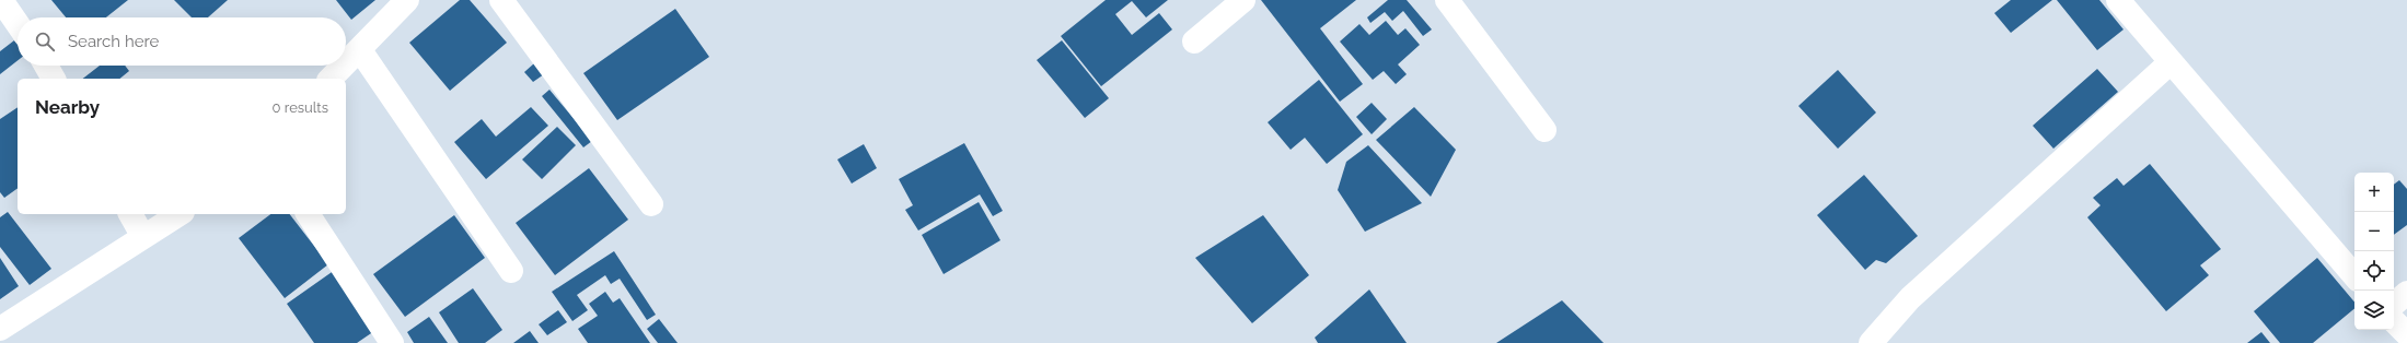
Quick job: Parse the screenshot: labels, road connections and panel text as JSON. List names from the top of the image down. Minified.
{"page":{"search":"Search here","heading":["Nearby","0 results"],"map_buttons":["+","−"]}}
